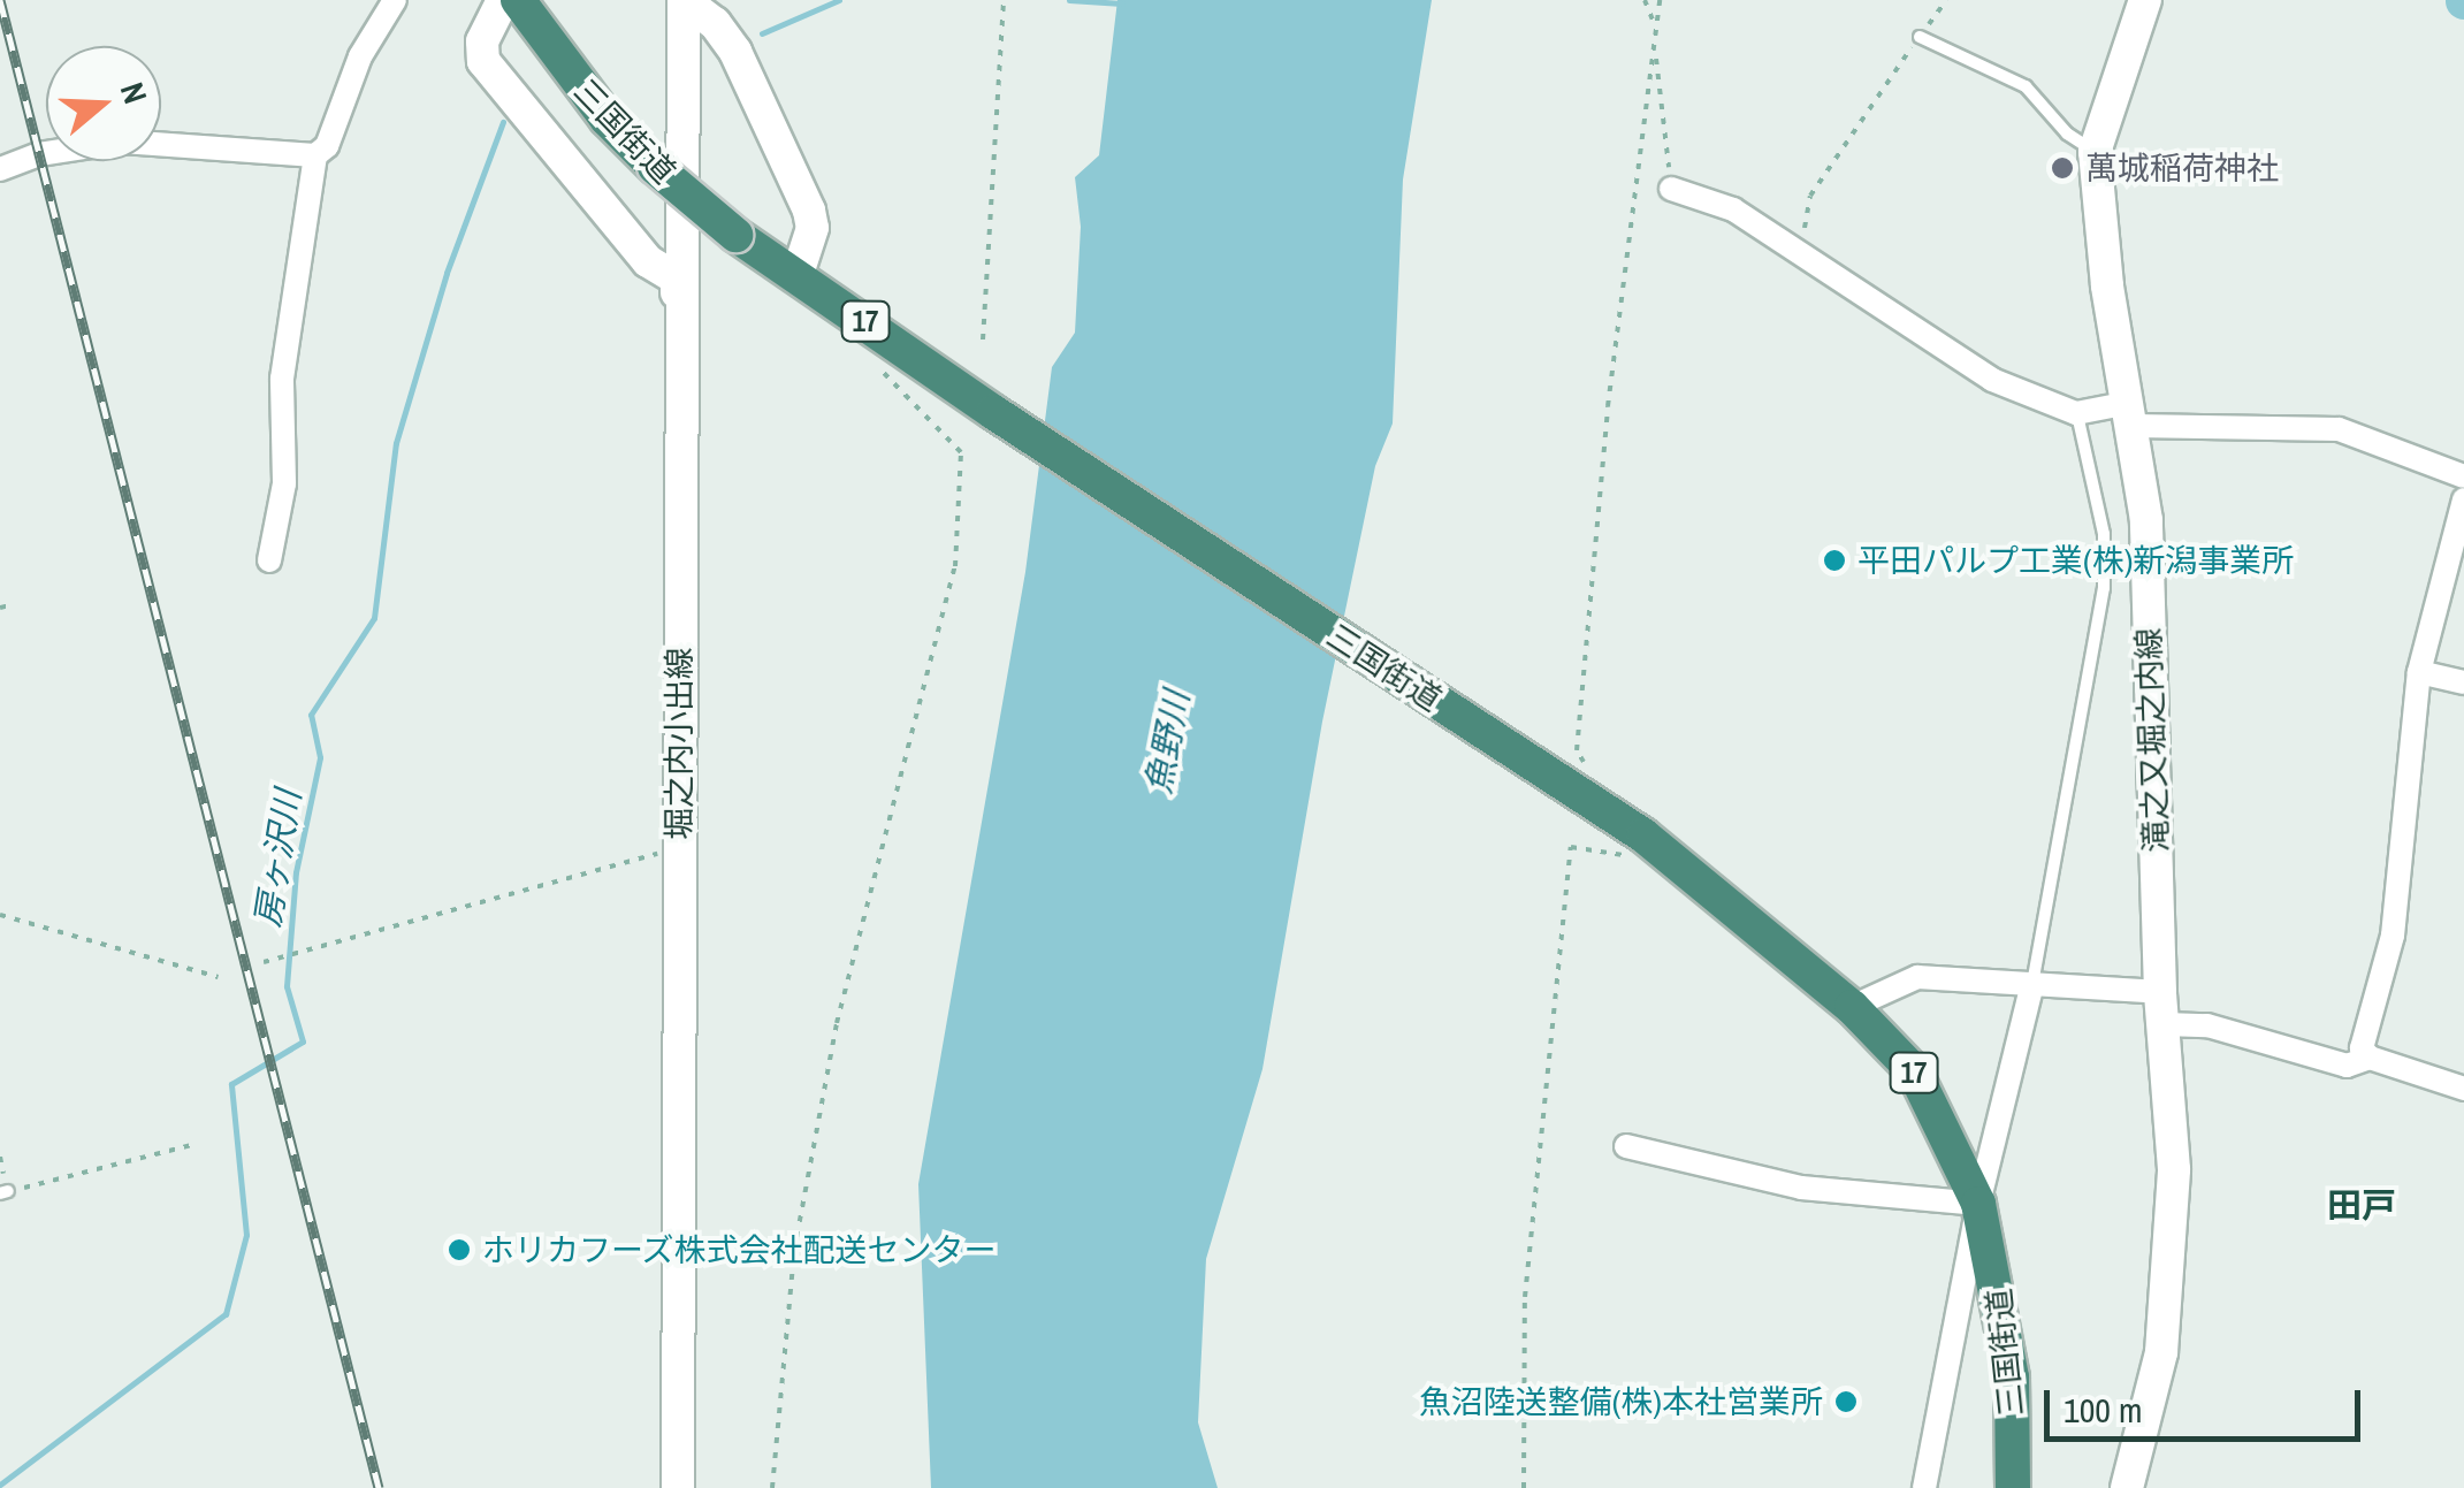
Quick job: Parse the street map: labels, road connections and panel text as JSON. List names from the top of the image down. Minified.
{"streets":{"highway":["三国街道","17"],"main road":["滝之又堀之内線","堀之内小出線"]},"districts":["田戸"],"water":["魚野川","房ヶ沢川"],"places":["萬城稲荷神社","平田パルプ工業(株)新潟事業所","ホリカフーズ株式会社配送センター","魚沼陸送整備(株)本社営業所"],"scale_bar":"100 m","north":"right"}
